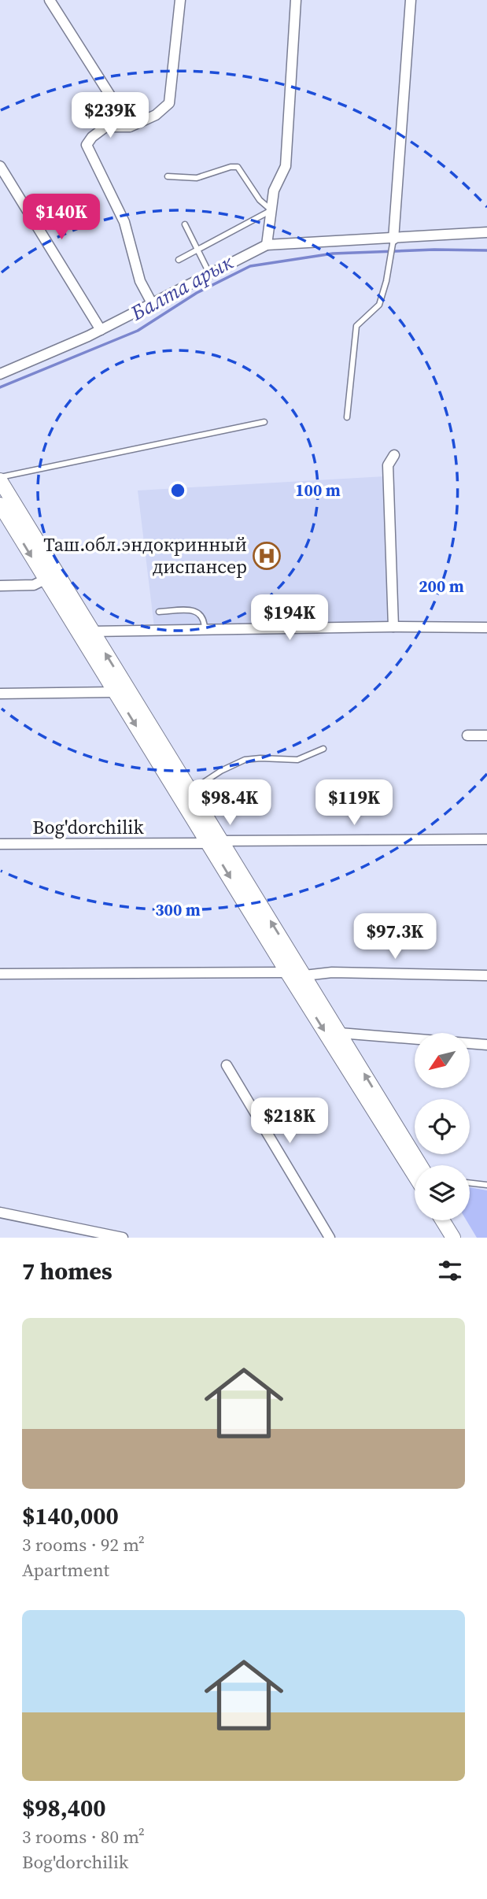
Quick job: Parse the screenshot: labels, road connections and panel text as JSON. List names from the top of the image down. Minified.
{"streets":{"street":["Bog'dorchilik"]},"water":["Балта арык"],"places":{"hospital":["Таш.обл.эндокринный диспансер"]},"north":"bottom left","page":{"price":["$239K","$140K","$194K","$98.4K","$119K","$97.3K","$218K"],"heading":"7 homes","list":[{"name":"$140,000","note":"3 rooms · 92 m² · Apartment"},{"name":"$98,400","note":"3 rooms · 80 m² · Bog'dorchilik"}]},"rings":["100 m","200 m","300 m"]}
